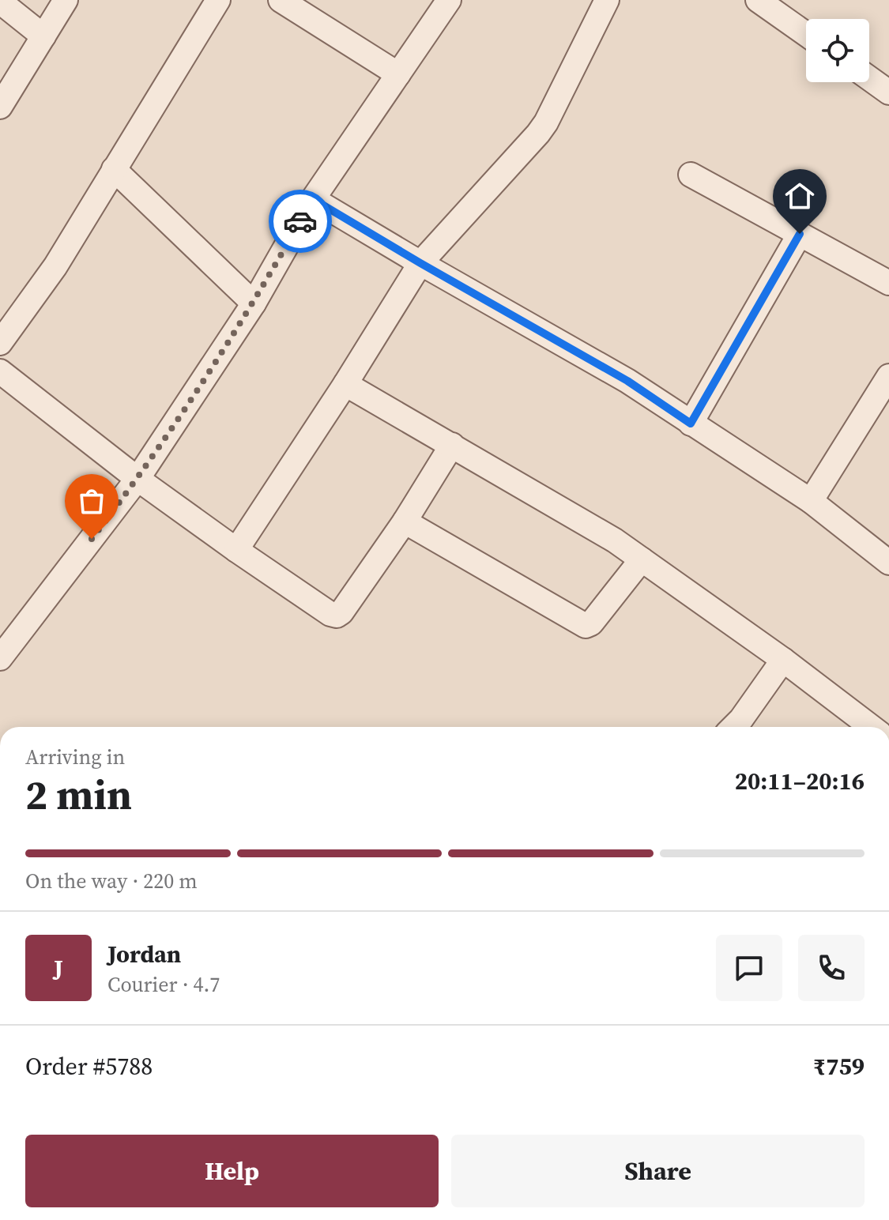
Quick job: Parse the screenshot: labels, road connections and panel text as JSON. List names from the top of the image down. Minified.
{"page":{"heading":["2 min","Arriving in","20:11–20:16"],"panel":["Jordan","Courier · 4.7","Order #5788","₹759"],"bar":"On the way · 220 m","round":"J","buttons":["Help","Share"]}}
